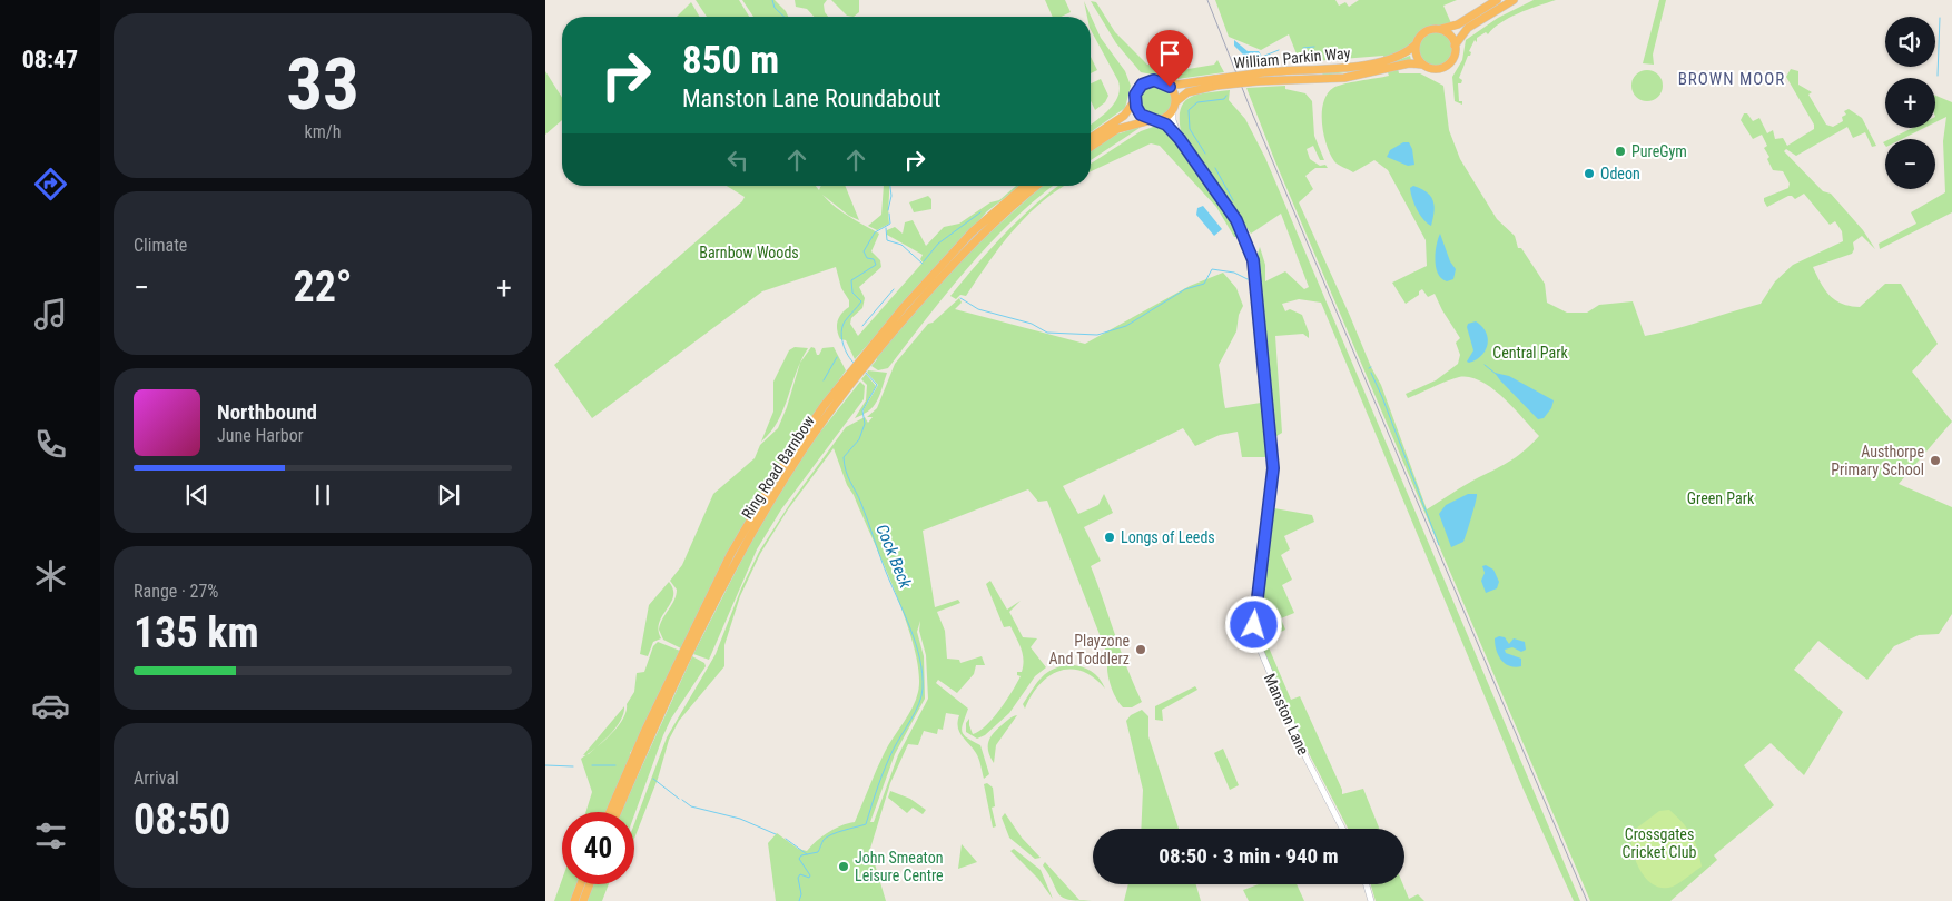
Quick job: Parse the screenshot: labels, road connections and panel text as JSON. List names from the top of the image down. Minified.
{"streets":{"highway":["William Parkin Way","Ring Road Barnbow"],"street":["Manston Lane"]},"crossings":[["William Parkin Way","Manston Lane"]],"districts":["BROWN MOOR"],"water":["Cock Beck"],"parks":["Barnbow Woods","Central Park","Green Park","Crossgates Cricket Club"],"places":["PureGym","Odeon","Austhorpe Primary School","Longs of Leeds","Playzone And Toddlerz","John Smeaton Leisure Centre"],"page":{"tabs":"08:47","tile":[["33","km/h"],"Climate",["Range · 27%","135 km"],["Arrival","08:50"]],"map_buttons":["+","−"],"turn":["850 m","Manston Lane Roundabout"],"heat":["−","22°","+"],"song":["Northbound","June Harbor"],"limit":"40","trip":"08:50 · 3 min · 940 m"}}
